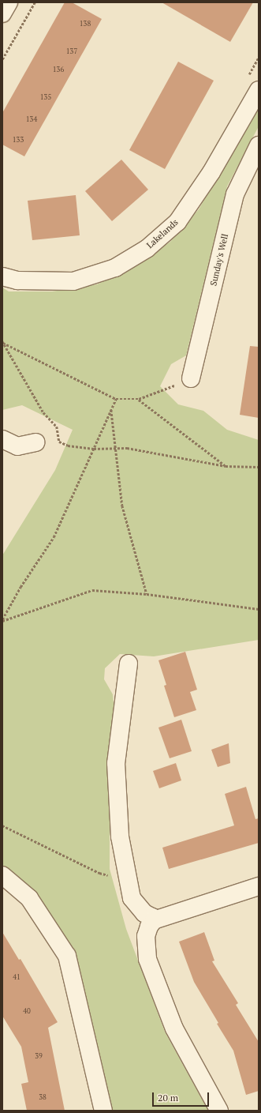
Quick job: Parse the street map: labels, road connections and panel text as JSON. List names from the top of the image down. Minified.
{"streets":{"street":["Lakelands","Sunday's Well"]},"house_numbers":["138","137","136","135","134","133","41","40","39","38"],"scale_bar":"20 m"}
